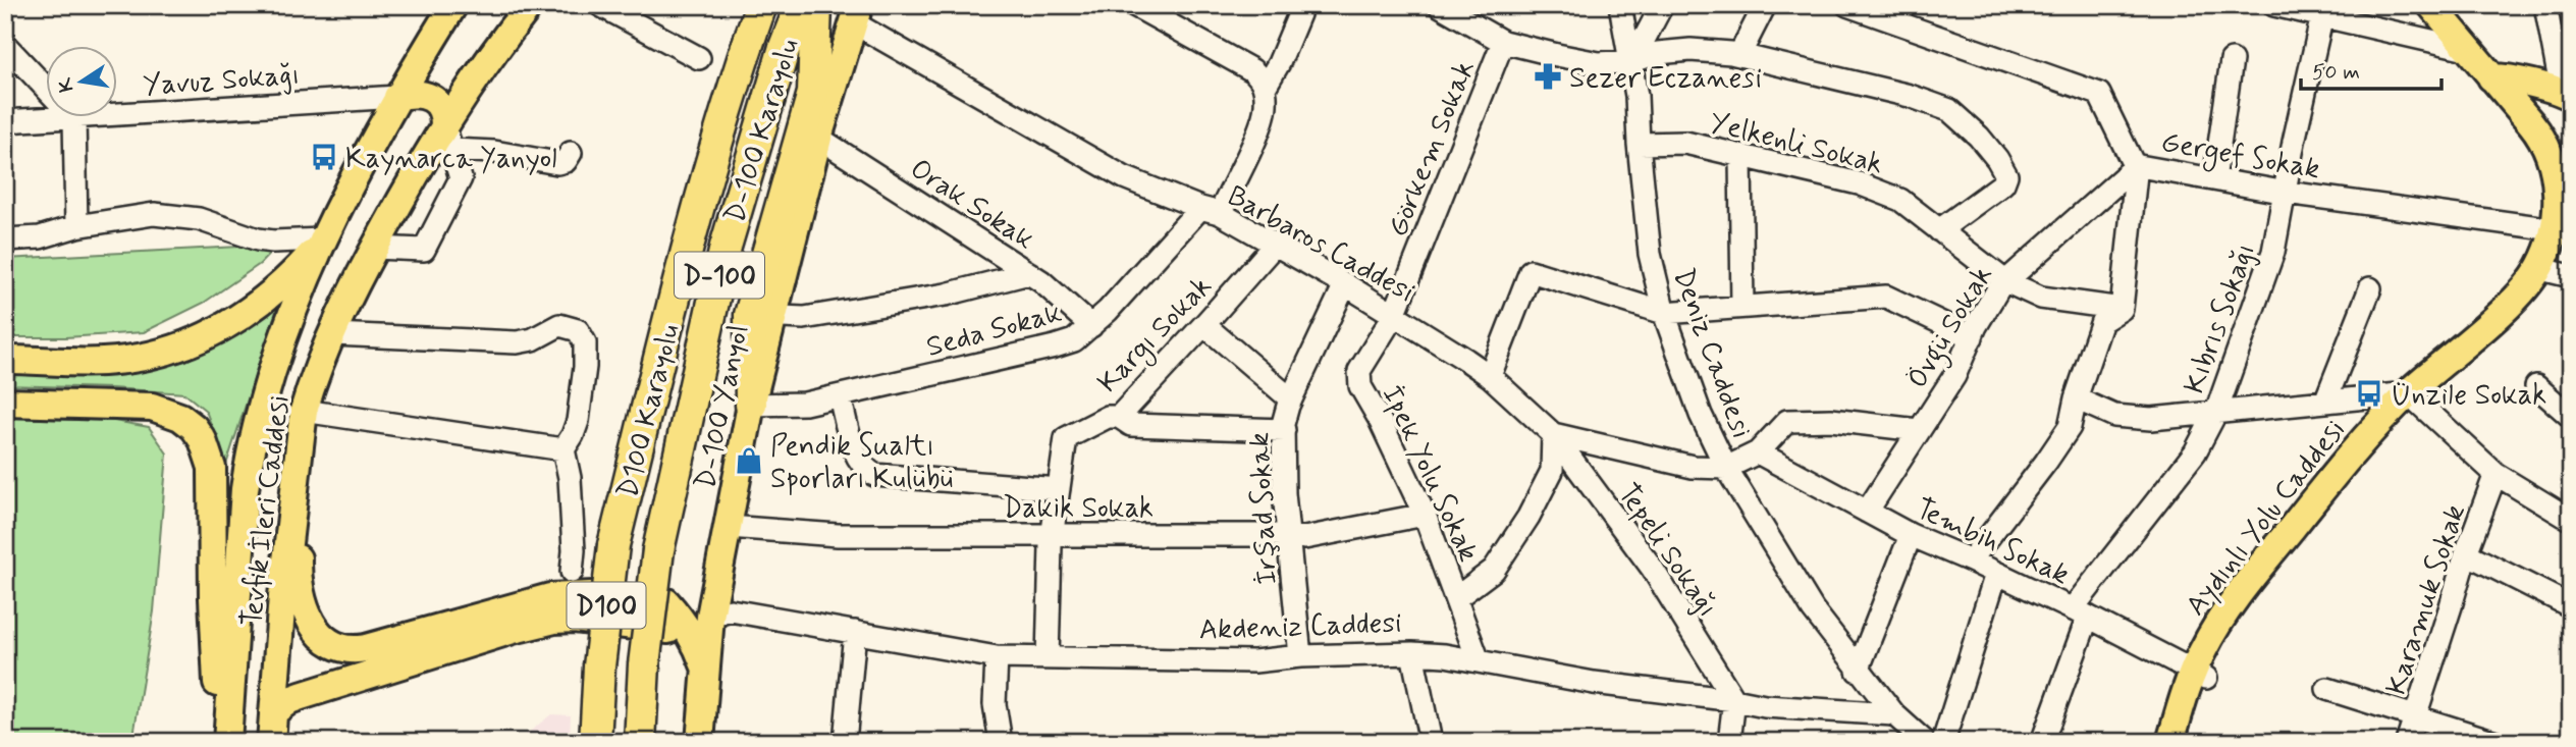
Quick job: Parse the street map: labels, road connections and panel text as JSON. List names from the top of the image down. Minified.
{"streets":{"highway":["D-100 Karayolu","D-100","D100 Karayolu","D100"],"main road":["D-100 Yanyol","Tevfik İleri Caddesi","Aydınlı Yolu Caddesi"],"street":["Yavuz Sokağı","Yelkenli Sokak","Görkem Sokak","Gergef Sokak","Orak Sokak","Barbaros Caddesi","Kıbrıs Sokağı","Övgü Sokak","Seda Sokak","Kargı Sokak","Deniz Caddesi","İpek Yolu Sokak","Dakik Sokak","İrşad Sokak","Tembih Sokak","Tepeli Sokağı","Karamuk Sokak","Akdeniz Caddesi"]},"crossings":[["Yavuz Sokağı","Tevfik İleri Caddesi"],["D-100 Karayolu","D100"],["Yelkenli Sokak","Övgü Sokak"],["Yelkenli Sokak","Deniz Caddesi"],["Görkem Sokak","Barbaros Caddesi"],["Görkem Sokak","İpek Yolu Sokak"],["Gergef Sokak","Kıbrıs Sokağı"],["Gergef Sokak","Övgü Sokak"],["Gergef Sokak","Aydınlı Yolu Caddesi"],["Orak Sokak","Seda Sokak"],["Orak Sokak","D-100 Yanyol"],["Barbaros Caddesi","Seda Sokak"],["Barbaros Caddesi","Kargı Sokak"],["Barbaros Caddesi","Deniz Caddesi"],["Barbaros Caddesi","D-100 Yanyol"],["Barbaros Caddesi","İpek Yolu Sokak"],["Barbaros Caddesi","İrşad Sokak"],["Barbaros Caddesi","Tepeli Sokağı"],["Kıbrıs Sokağı","Tembih Sokak"],["Övgü Sokak","Tembih Sokak"],["Seda Sokak","D-100 Yanyol"],["Kargı Sokak","Dakik Sokak"],["Kargı Sokak","Akdeniz Caddesi"],["Deniz Caddesi","Akdeniz Caddesi"],["D-100 Yanyol","Dakik Sokak"],["D-100 Yanyol","Akdeniz Caddesi"],["İpek Yolu Sokak","Dakik Sokak"],["İpek Yolu Sokak","Akdeniz Caddesi"],["Dakik Sokak","İrşad Sokak"],["İrşad Sokak","Akdeniz Caddesi"],["Aydınlı Yolu Caddesi","Tembih Sokak"],["Tepeli Sokağı","Akdeniz Caddesi"]],"places":{"pharmacy":["Sezer Eczanesi"],"bus stop":["Kaynarca Yanyol","Ünzile Sokak"],"shop":["Pendik Sualtı Sporları Kulübü"]},"scale_bar":"50 m","north":"left"}
